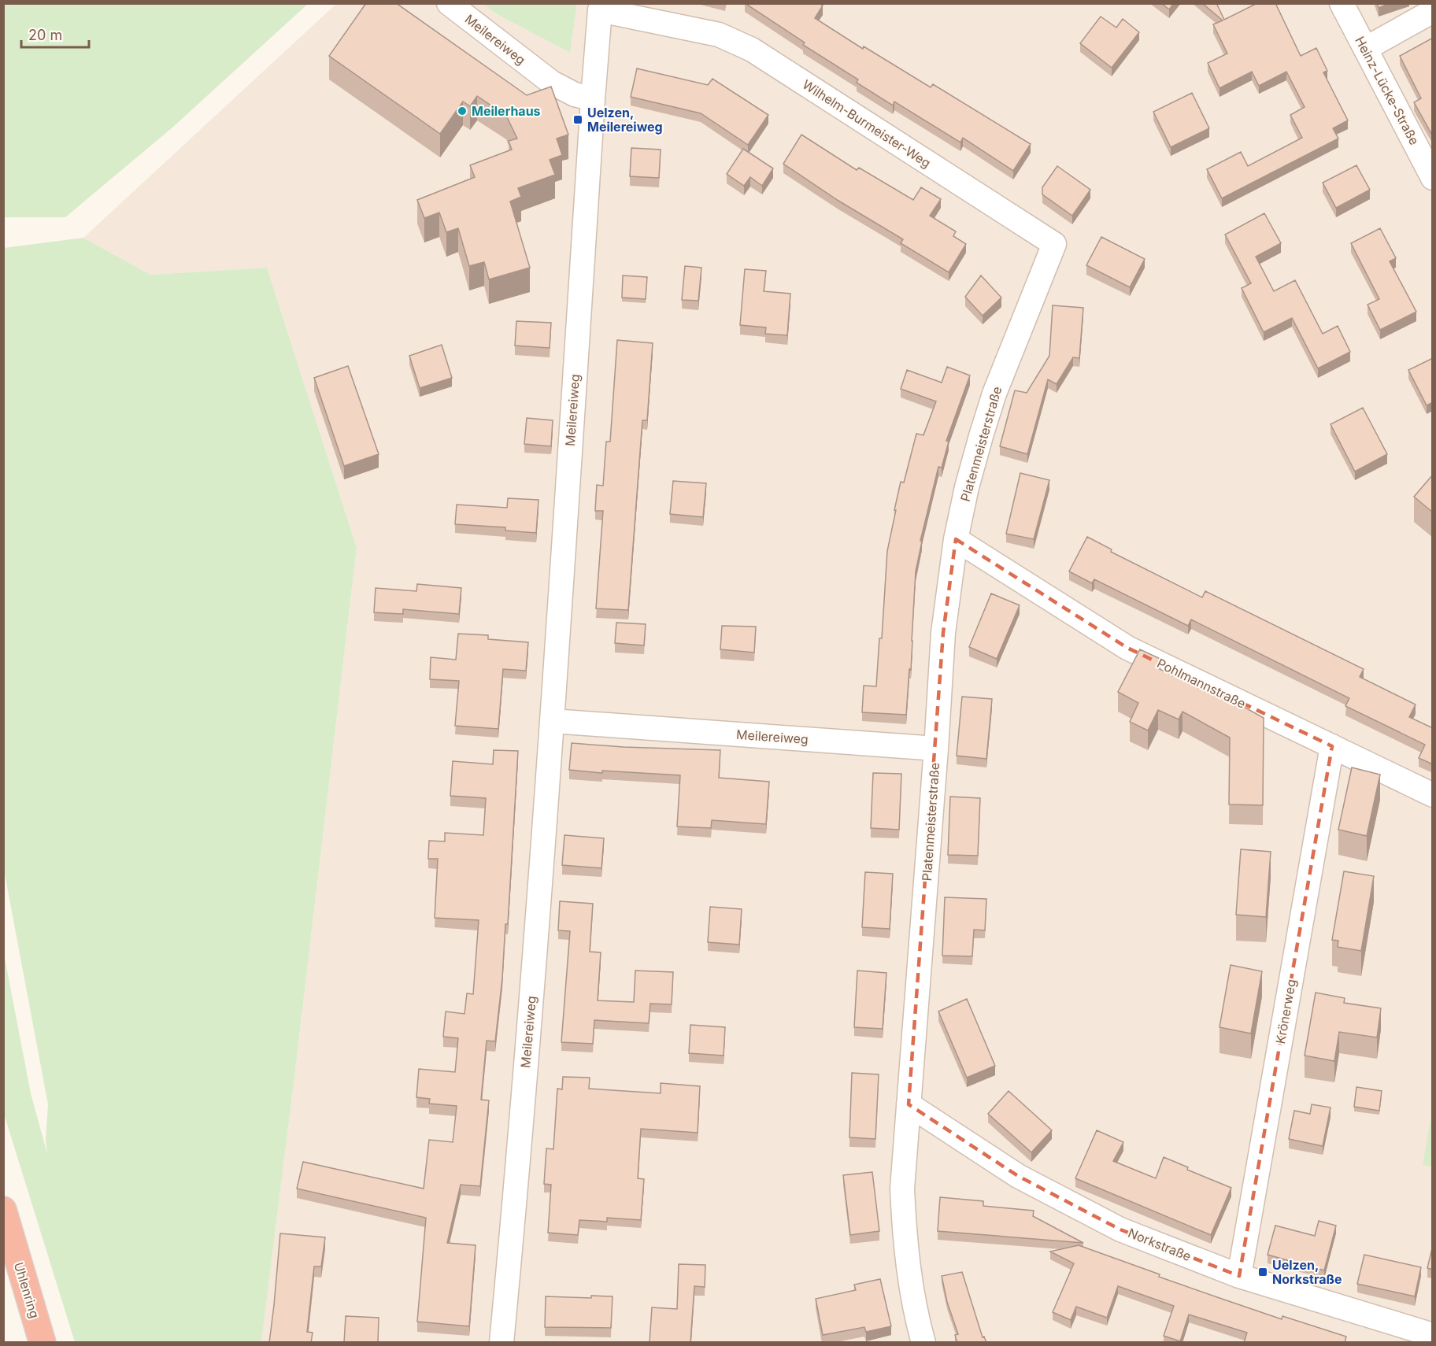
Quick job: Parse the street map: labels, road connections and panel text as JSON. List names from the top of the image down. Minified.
{"streets":{"highway":["Uhlenring"],"street":["Meilereiweg","Heinz-Lücke-Straße","Wilhelm-Burmeister-Weg","Platenmeisterstraße","Pohlmannstraße","Krönerweg","Norkstraße"]},"crossings":[["Meilereiweg","Wilhelm-Burmeister-Weg"],["Meilereiweg","Platenmeisterstraße"],["Wilhelm-Burmeister-Weg","Platenmeisterstraße"],["Platenmeisterstraße","Pohlmannstraße"],["Platenmeisterstraße","Norkstraße"],["Pohlmannstraße","Krönerweg"],["Krönerweg","Norkstraße"]],"places":{"other":["Meilerhaus"],"transit":["Uelzen, Meilereiweg","Uelzen, Norkstraße"]},"scale_bar":"20 m"}
